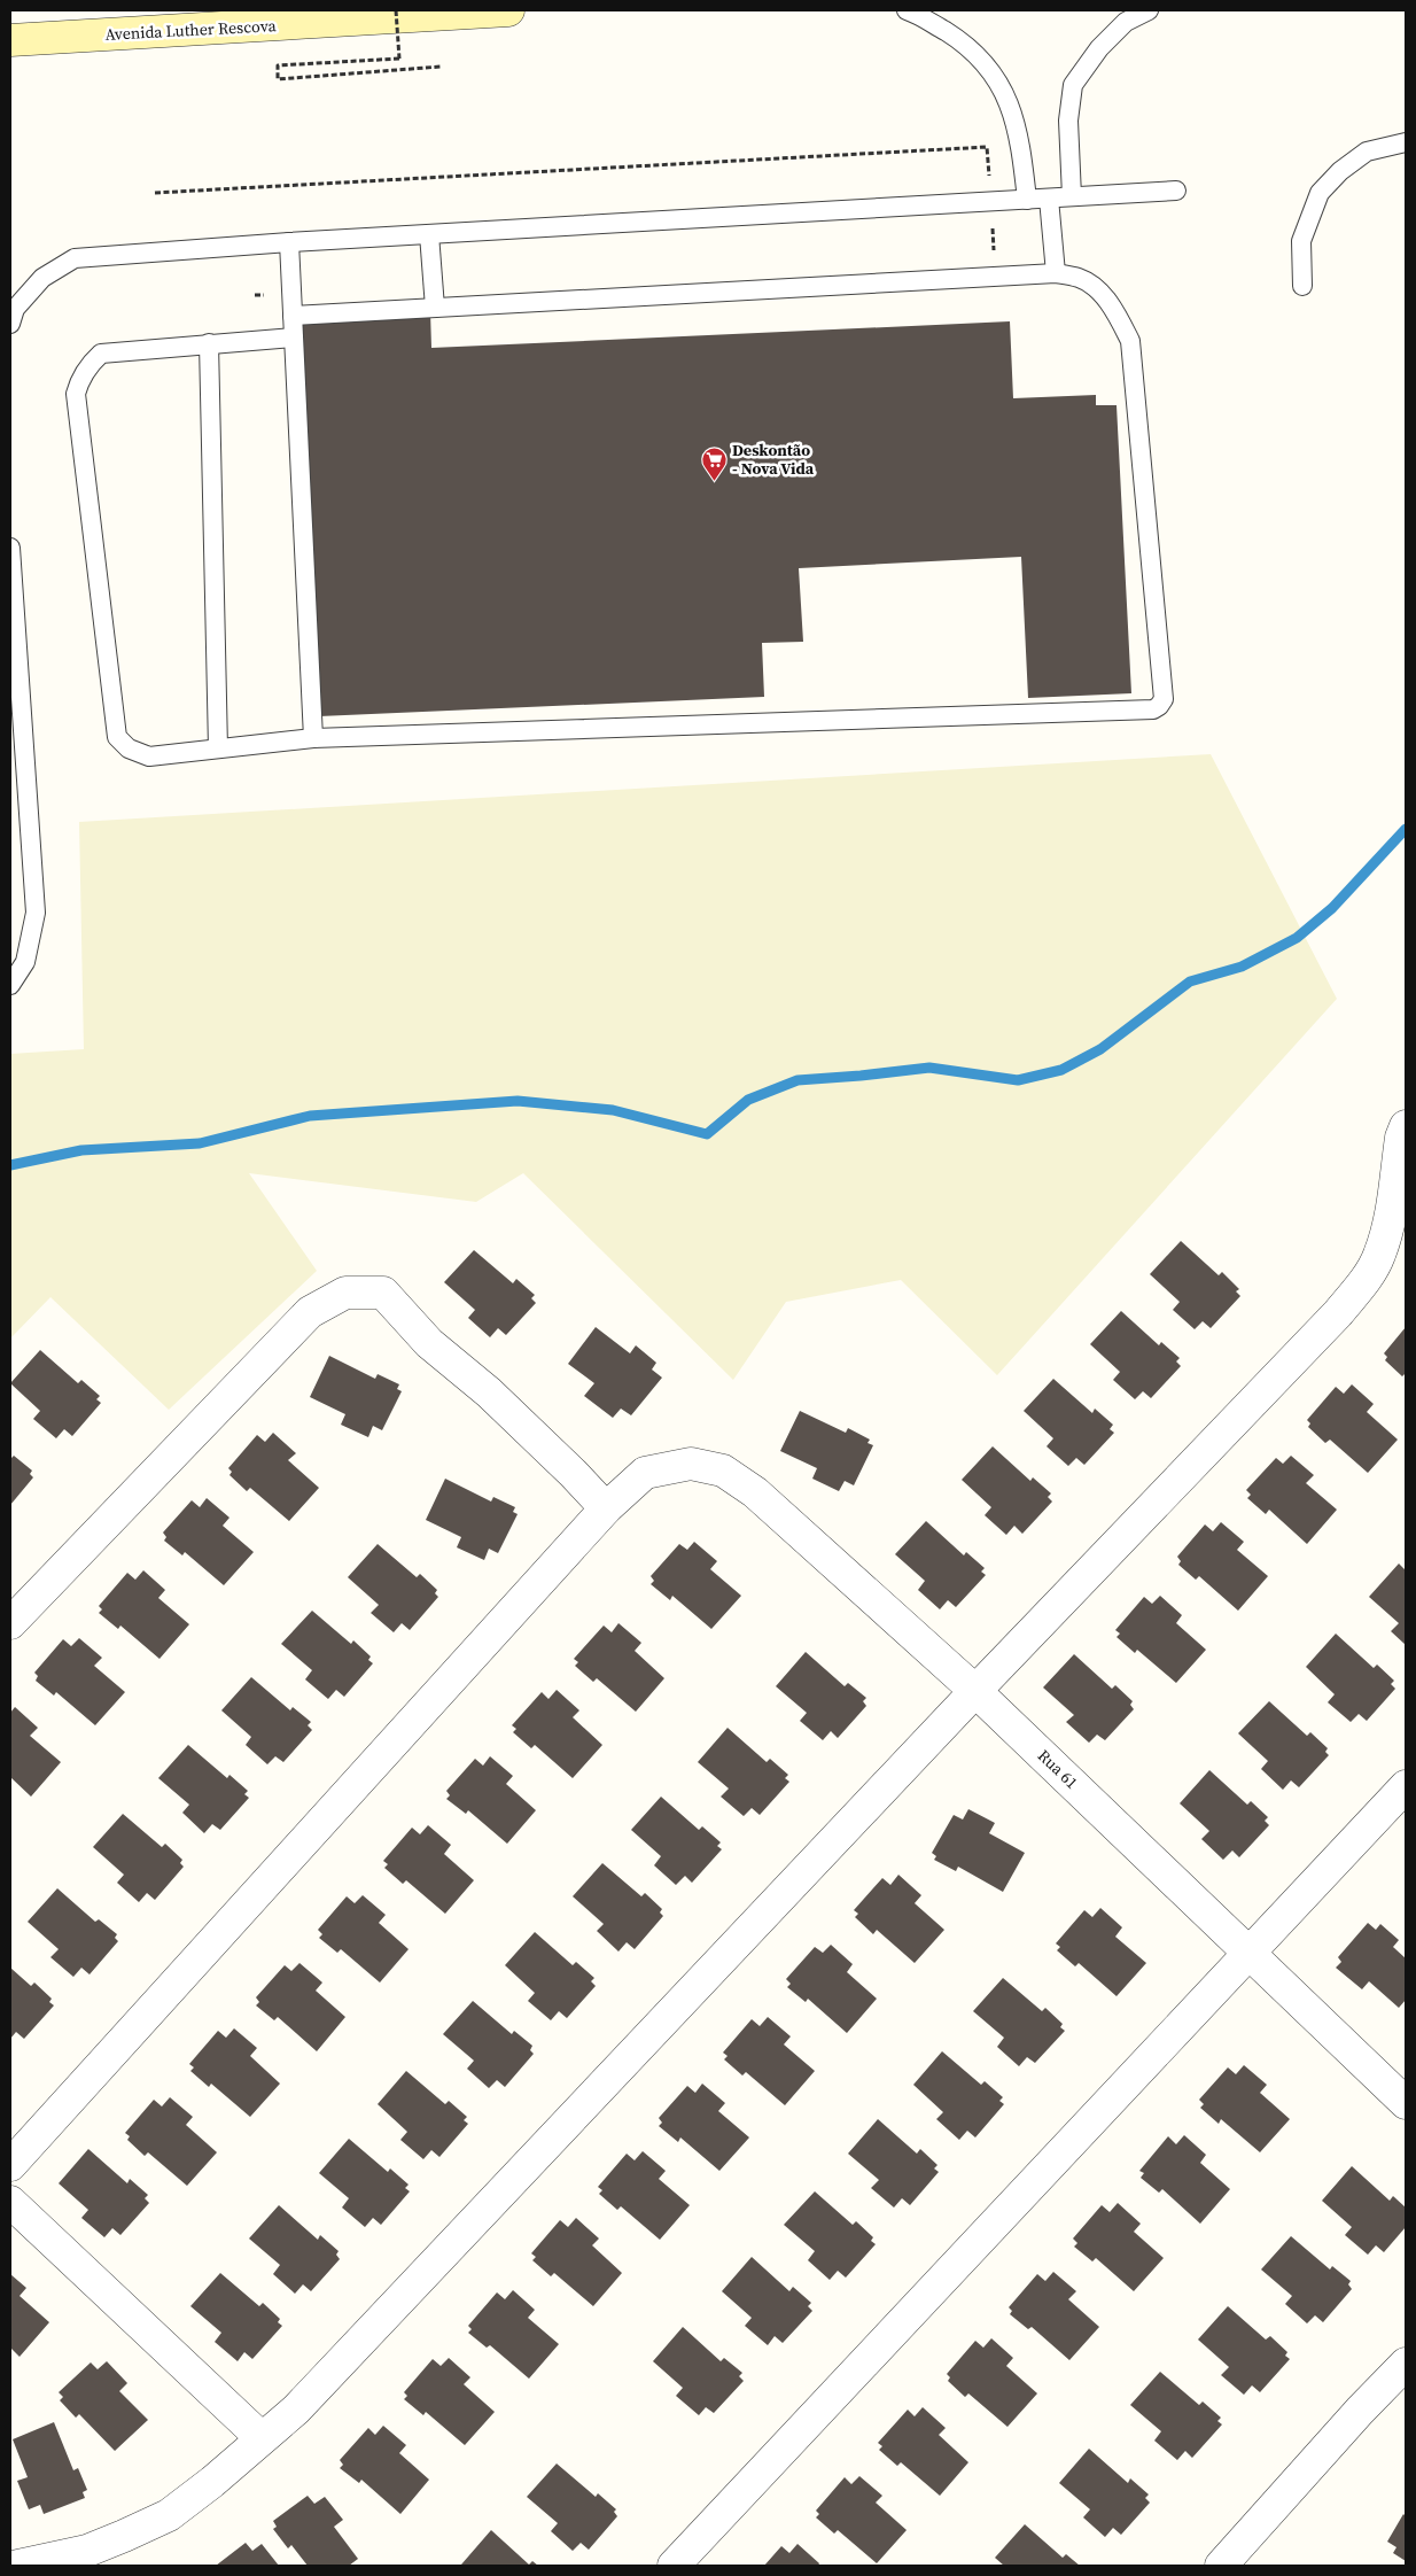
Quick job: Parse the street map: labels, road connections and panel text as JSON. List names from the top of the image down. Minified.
{"streets":{"main road":["Avenida Luther Rescova"],"street":["Rua 61"]},"places":{"supermarket":["Deskontão - Nova Vida"]}}
